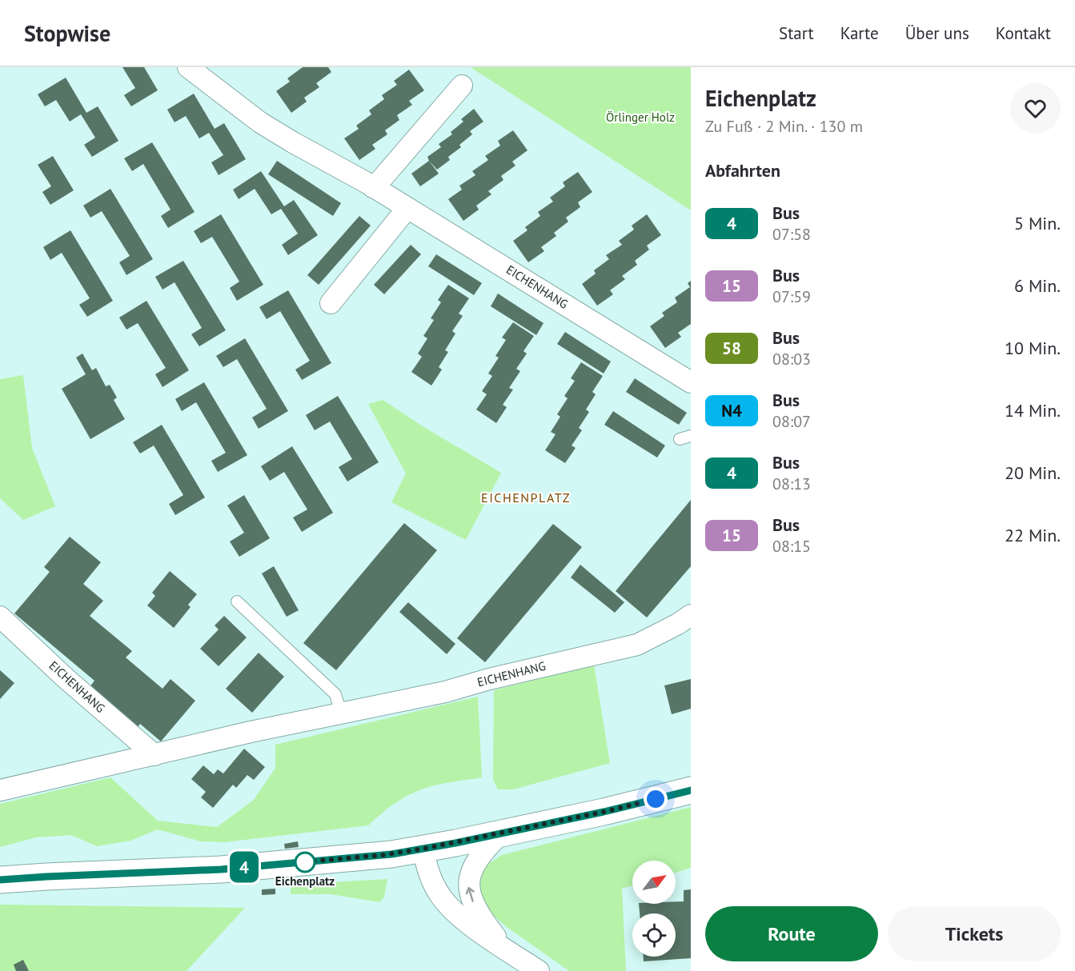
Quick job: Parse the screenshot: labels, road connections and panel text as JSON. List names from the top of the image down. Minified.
{"streets":{"street":["EICHENHANG"]},"districts":["EICHENPLATZ"],"parks":["Örlinger Holz"],"places":["Eichenplatz"],"lines":["bus line 4"],"north":"top right","page":{"header":"Stopwise","nav":["Start","Karte","Über uns","Kontakt"],"on_map":"4","heading":[["Eichenplatz","Zu Fuß · 2 Min. · 130 m"],"Abfahrten"],"list":[{"mark":"4","name":"Bus","note":"07:58","value":"5 Min."},{"mark":"15","name":"Bus","note":"07:59","value":"6 Min."},{"mark":"58","name":"Bus","note":"08:03","value":"10 Min."},{"mark":"N4","name":"Bus","note":"08:07","value":"14 Min."},{"mark":"4","name":"Bus","note":"08:13","value":"20 Min."},{"mark":"15","name":"Bus","note":"08:15","value":"22 Min."}],"buttons":["Route","Tickets"]}}
